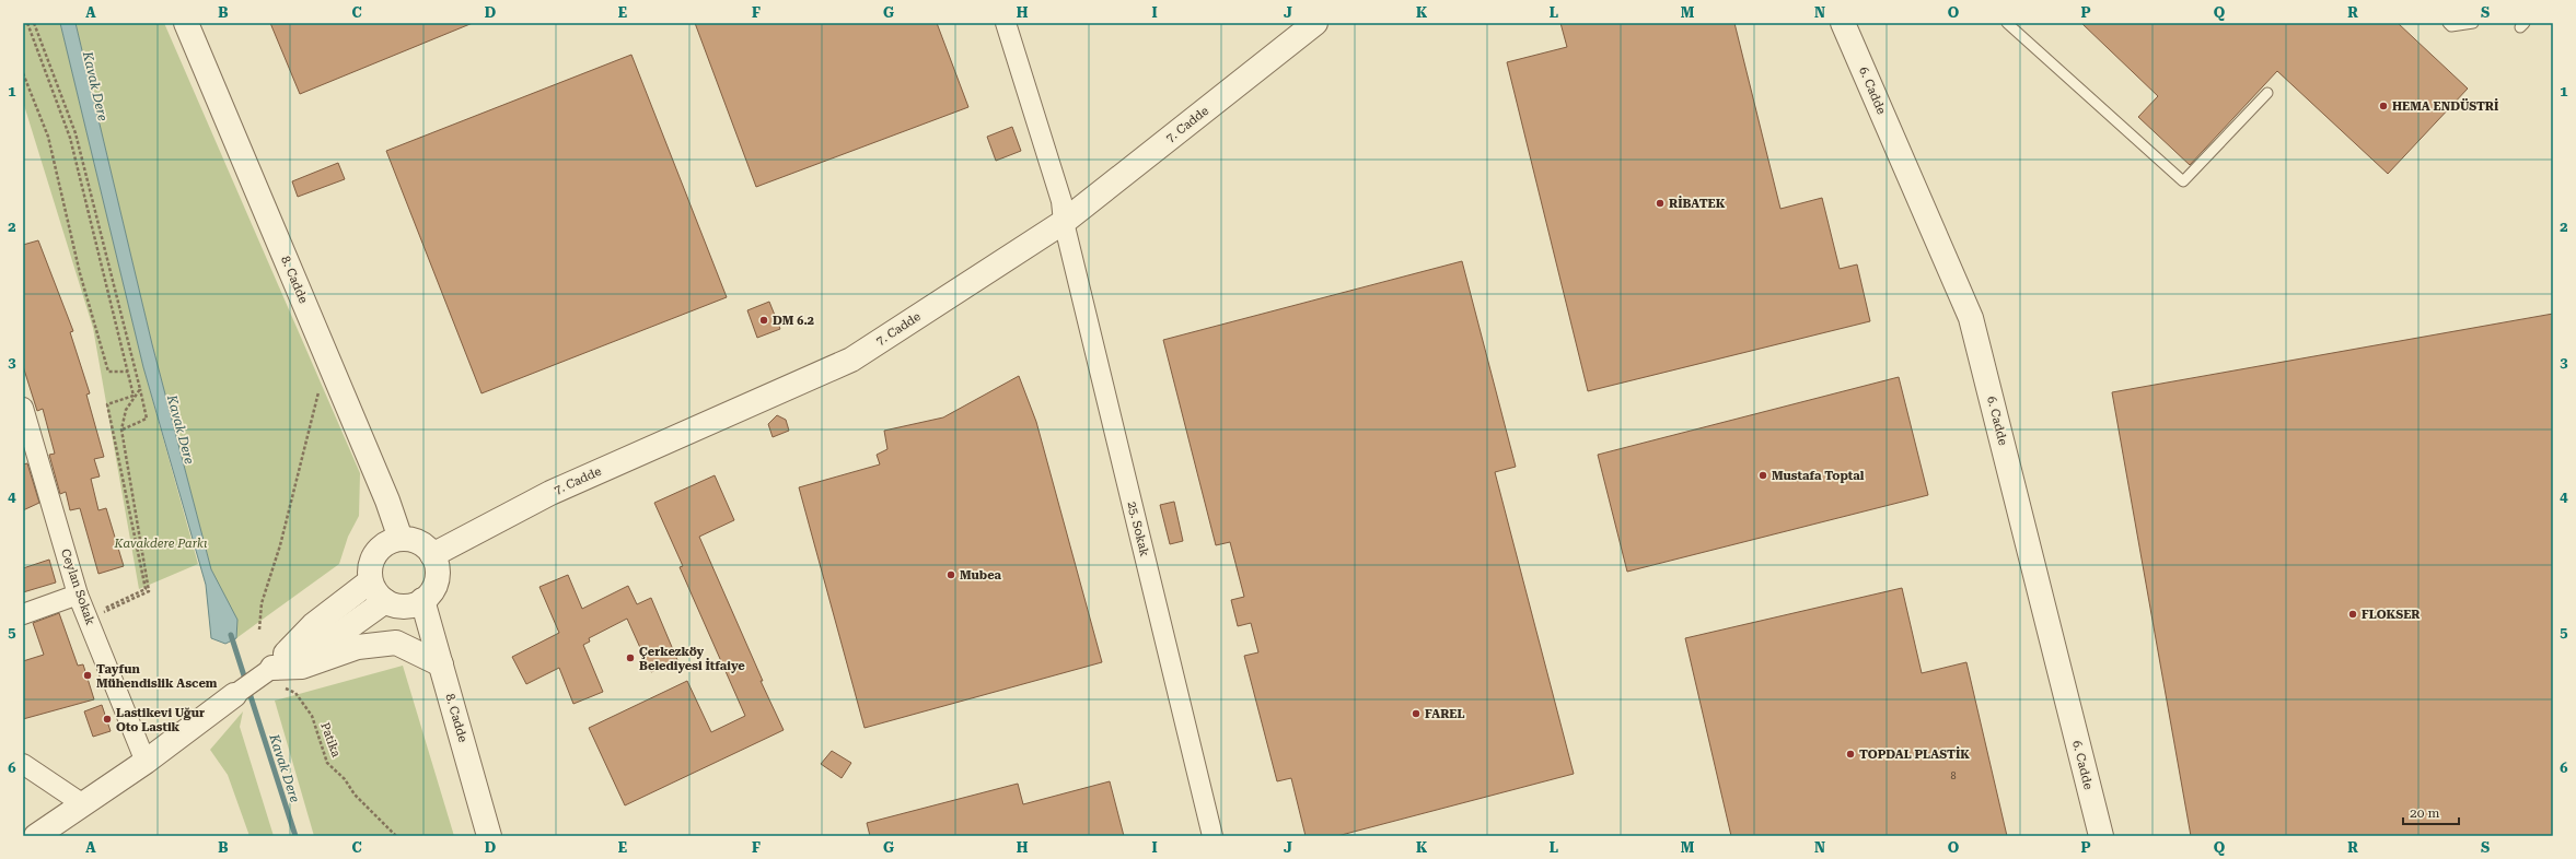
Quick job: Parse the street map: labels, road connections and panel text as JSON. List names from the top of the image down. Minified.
{"streets":{"street":["6. Cadde","7. Cadde","8. Cadde","25. Sokak","Ceylan Sokak"],"path":["Patika"]},"crossings":[["7. Cadde","8. Cadde"],["7. Cadde","25. Sokak"]],"water":["Kavak Dere"],"parks":["Kavakdere Parkı"],"places":["HEMA ENDÜSTRİ","RİBATEK","DM 6.2","Mustafa Toptal","Mubea","FLOKSER","Çerkezköy Belediyesi İtfaiye","Tayfun Mühendislik Ascem","FAREL","Lastikevi Uğur Oto Lastik","TOPDAL PLASTİK"],"house_numbers":["8"],"scale_bar":"20 m","grid":{"columns":["A","B","C","D","E","F","G","H","I","J","K","L","M","N","O","P","Q","R","S"],"rows":["1","2","3","4","5","6"]}}
